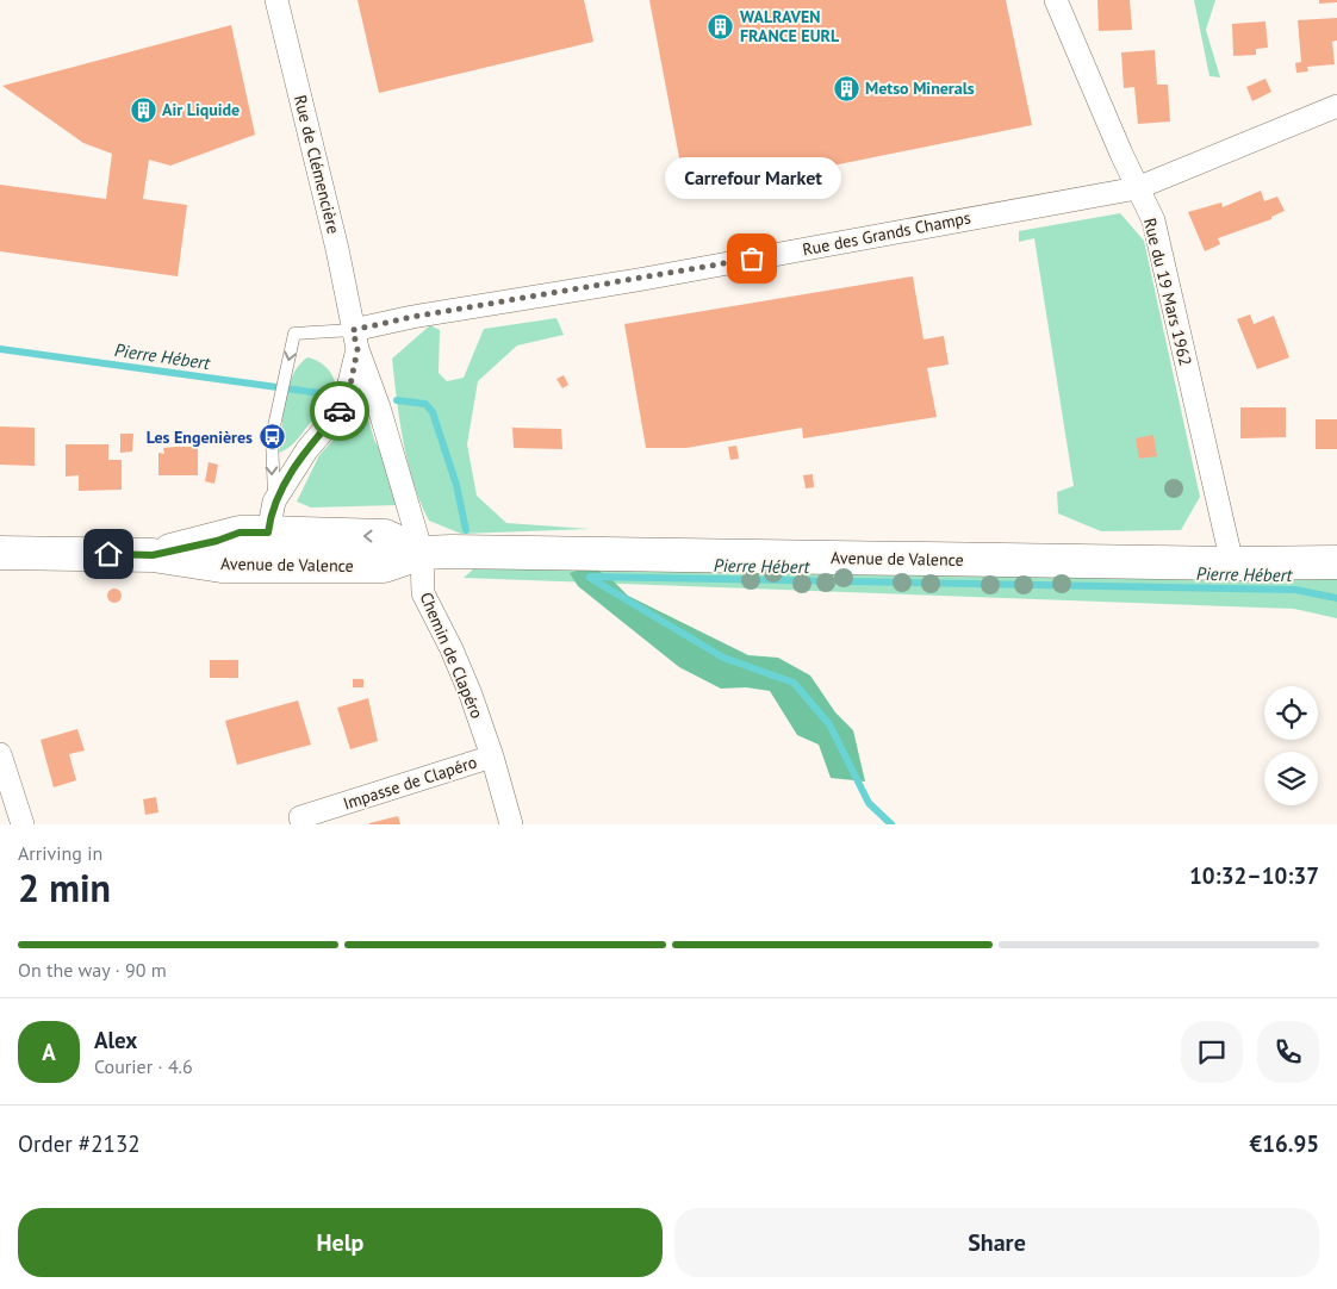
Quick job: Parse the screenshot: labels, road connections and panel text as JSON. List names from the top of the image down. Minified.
{"streets":{"main road":["Avenue de Valence"],"street":["Rue de Clémencière","Rue des Grands Champs","Rue du 19 Mars 1962","Chemin de Clapéro","Impasse de Clapéro"]},"crossings":[["Rue de Clémencière","Rue des Grands Champs"],["Rue de Clémencière","Chemin de Clapéro"],["Rue des Grands Champs","Rue du 19 Mars 1962"],["Rue du 19 Mars 1962","Avenue de Valence"],["Avenue de Valence","Chemin de Clapéro"],["Chemin de Clapéro","Impasse de Clapéro"]],"water":["Pierre Hébert"],"places":{"building":["WALRAVEN FRANCE EURL","Metso Minerals","Air Liquide"],"other":["Carrefour Market"],"bus stop":["Les Engenières"]},"page":{"bubble":"Carrefour Market","heading":["2 min","Arriving in","10:32–10:37"],"panel":["Alex","Courier · 4.6","Order #2132","€16.95"],"bar":"On the way · 90 m","round":"A","buttons":["Help","Share"]}}
